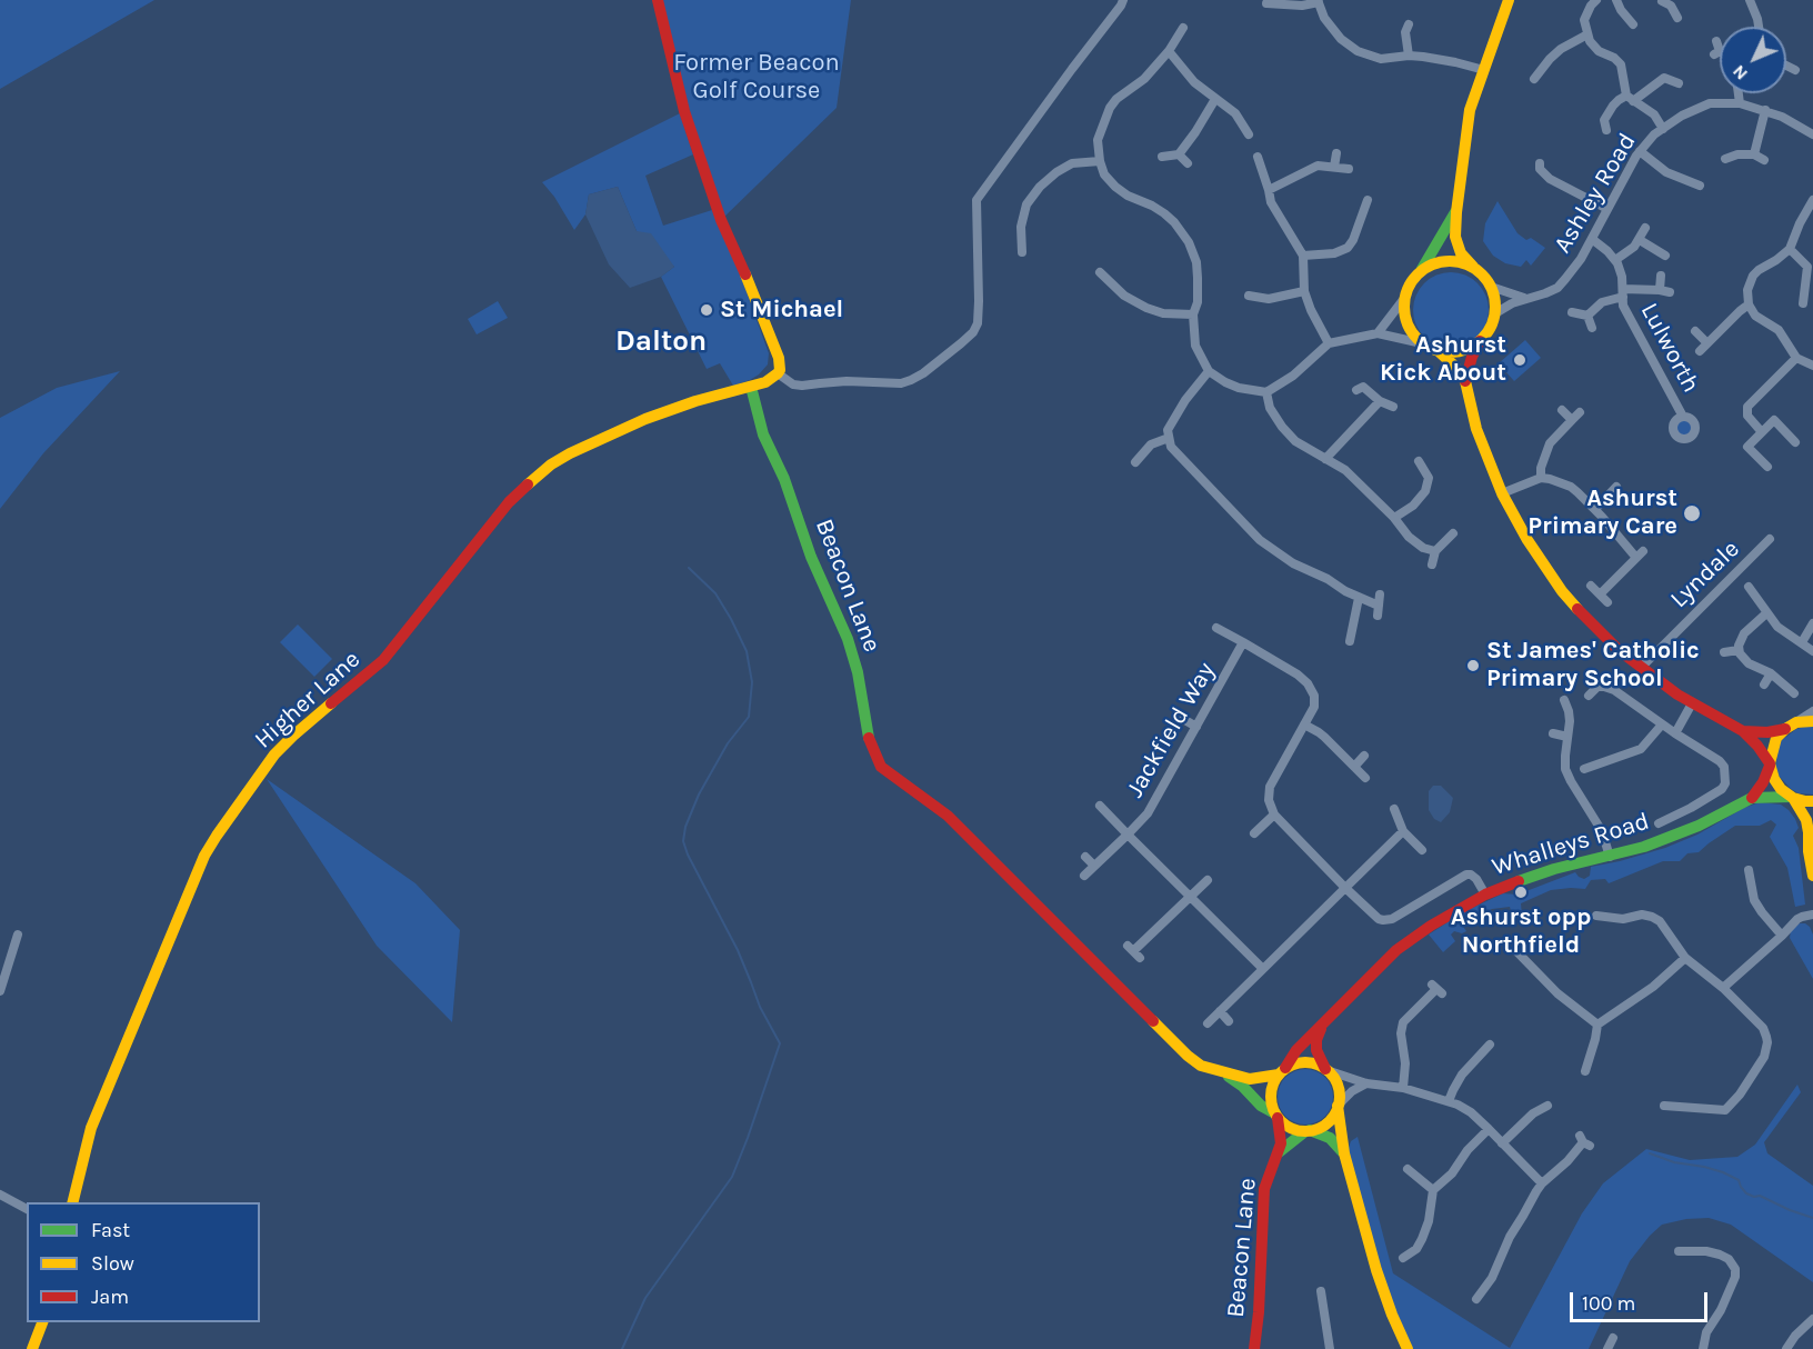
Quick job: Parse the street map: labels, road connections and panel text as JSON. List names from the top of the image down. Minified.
{"streets":{"street":["Ashley Road","Lulworth","Lyndale","Beacon Lane","Higher Lane","Jackfield Way","Whalleys Road"]},"crossings":[["Beacon Lane","Higher Lane"],["Beacon Lane","Whalleys Road"]],"districts":["Dalton"],"parks":["Former Beacon Golf Course"],"places":["St Michael","Ashurst Kick About","Ashurst Primary Care","St James' Catholic Primary School","Ashurst opp Northfield"],"legend":["Fast","Slow","Jam"],"scale_bar":"100 m","north":"bottom left"}
